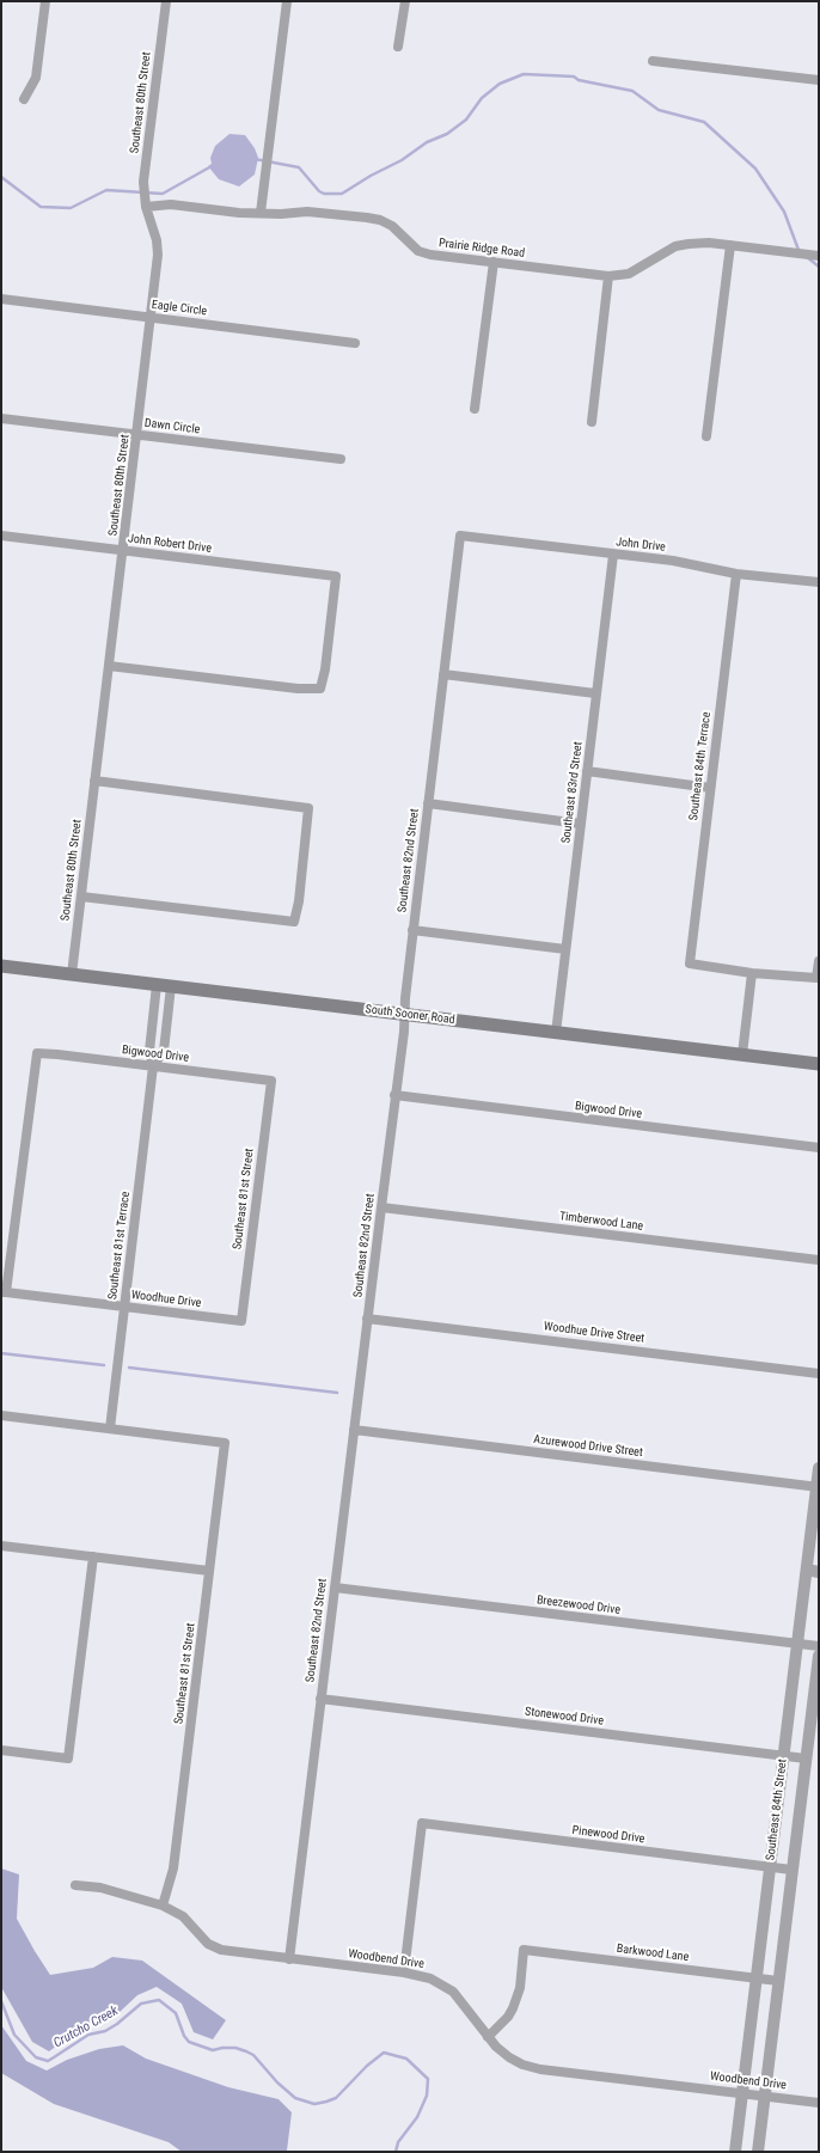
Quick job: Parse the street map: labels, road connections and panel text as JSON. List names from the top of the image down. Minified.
{"streets":{"main road":["South Sooner Road"],"street":["Southeast 80th Street","Prairie Ridge Road","Eagle Circle","Dawn Circle","John Robert Drive","John Drive","Southeast 84th Terrace","Southeast 83rd Street","Southeast 82nd Street","Bigwood Drive","Southeast 81st Street","Timberwood Lane","Southeast 81st Terrace","Woodhue Drive","Woodhue Drive Street","Azurewood Drive Street","Breezewood Drive","Stonewood Drive","Southeast 84th Street","Pinewood Drive","Barkwood Lane","Woodbend Drive"]},"crossings":[["Southeast 80th Street","Prairie Ridge Road"],["Southeast 80th Street","Eagle Circle"],["Southeast 80th Street","Dawn Circle"],["Southeast 80th Street","John Robert Drive"],["Southeast 80th Street","South Sooner Road"],["John Drive","Southeast 84th Terrace"],["John Drive","Southeast 83rd Street"],["John Drive","Southeast 82nd Street"],["Southeast 83rd Street","South Sooner Road"],["Southeast 82nd Street","South Sooner Road"],["Southeast 82nd Street","Bigwood Drive"],["Southeast 82nd Street","Timberwood Lane"],["Southeast 82nd Street","Woodhue Drive Street"],["Southeast 82nd Street","Azurewood Drive Street"],["Southeast 82nd Street","Breezewood Drive"],["Southeast 82nd Street","Stonewood Drive"],["Southeast 82nd Street","Woodbend Drive"],["South Sooner Road","Southeast 81st Terrace"],["Bigwood Drive","Southeast 81st Street"],["Bigwood Drive","Southeast 81st Terrace"],["Bigwood Drive","Woodhue Drive"],["Southeast 81st Street","Southeast 81st Terrace"],["Southeast 81st Street","Woodhue Drive"],["Southeast 81st Street","Woodbend Drive"],["Southeast 81st Terrace","Woodhue Drive"],["Azurewood Drive Street","Southeast 84th Street"],["Breezewood Drive","Southeast 84th Street"],["Stonewood Drive","Southeast 84th Street"],["Southeast 84th Street","Pinewood Drive"],["Southeast 84th Street","Barkwood Lane"],["Southeast 84th Street","Woodbend Drive"],["Pinewood Drive","Woodbend Drive"],["Barkwood Lane","Woodbend Drive"]],"water":["Crutcho Creek"]}
